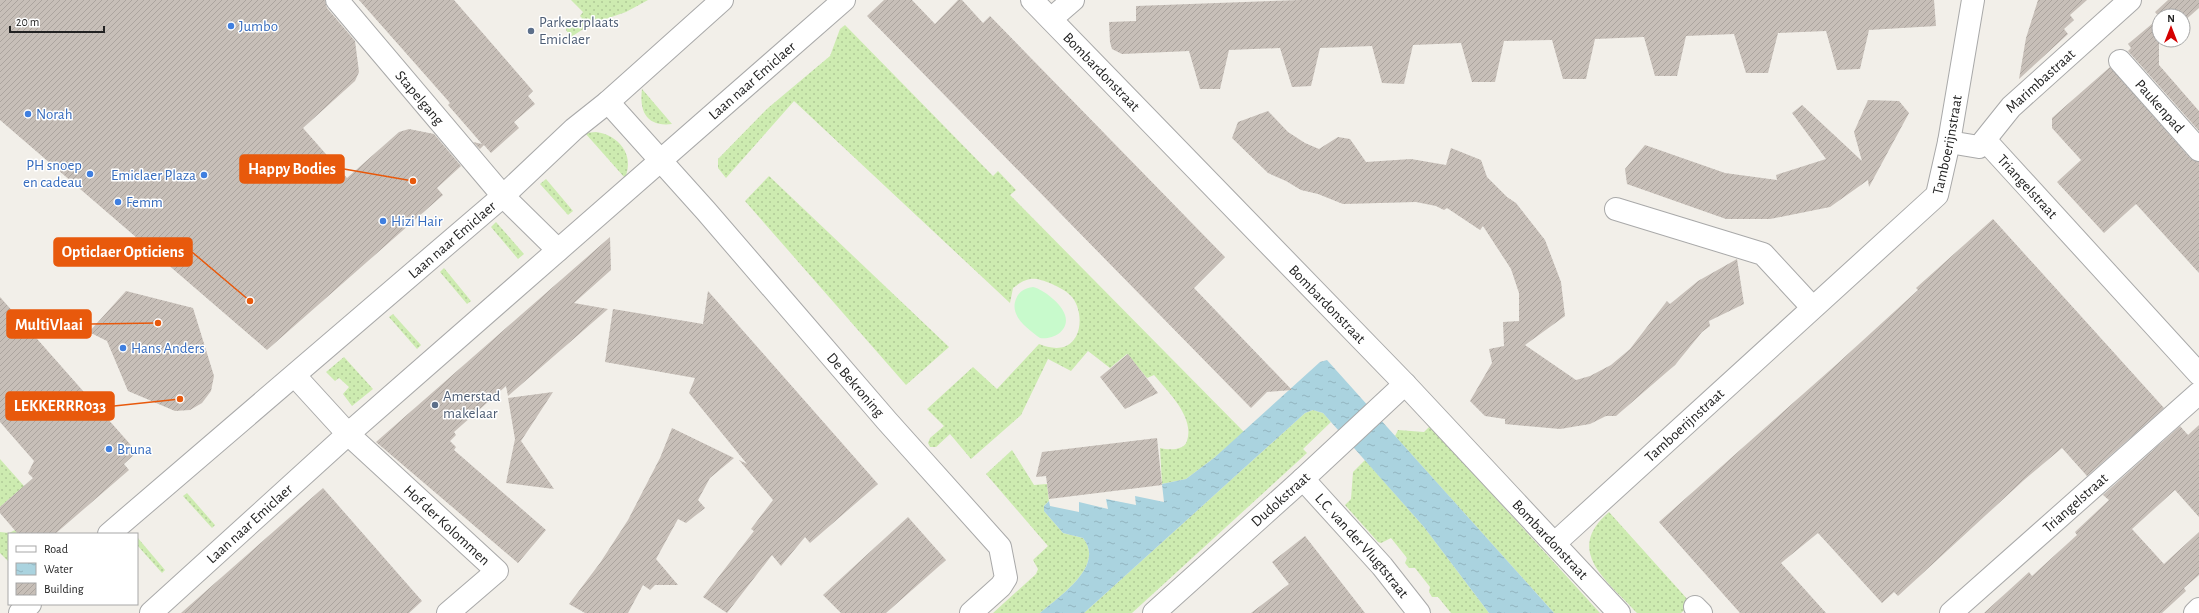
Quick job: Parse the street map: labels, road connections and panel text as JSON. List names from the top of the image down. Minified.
{"streets":{"street":["Bombardonstraat","Laan naar Emiclaer","Marimbastraat","Stapelgang","Paukenpad","Tamboerijnstraat","Triangelstraat","De Bekroning","Dudokstraat","Hof der Kolommen","L.C. van der Vlugtstraat"]},"crossings":[["Bombardonstraat","Tamboerijnstraat"],["Bombardonstraat","Dudokstraat"],["Laan naar Emiclaer","Stapelgang"],["Laan naar Emiclaer","De Bekroning"],["Laan naar Emiclaer","Hof der Kolommen"],["Marimbastraat","Triangelstraat"],["Dudokstraat","L.C. van der Vlugtstraat"]],"places":["Jumbo","Parkeerplaats Emiclaer","Norah","PH snoep en cadeau","Emiclaer Plaza","Happy Bodies","Femm","Hizi Hair","Opticlaer Opticiens","MultiVlaai","Hans Anders","LEKKERRR033","Amerstad makelaar","Bruna"],"legend":["Road","Water","Building"],"scale_bar":"20 m","north":"top"}
